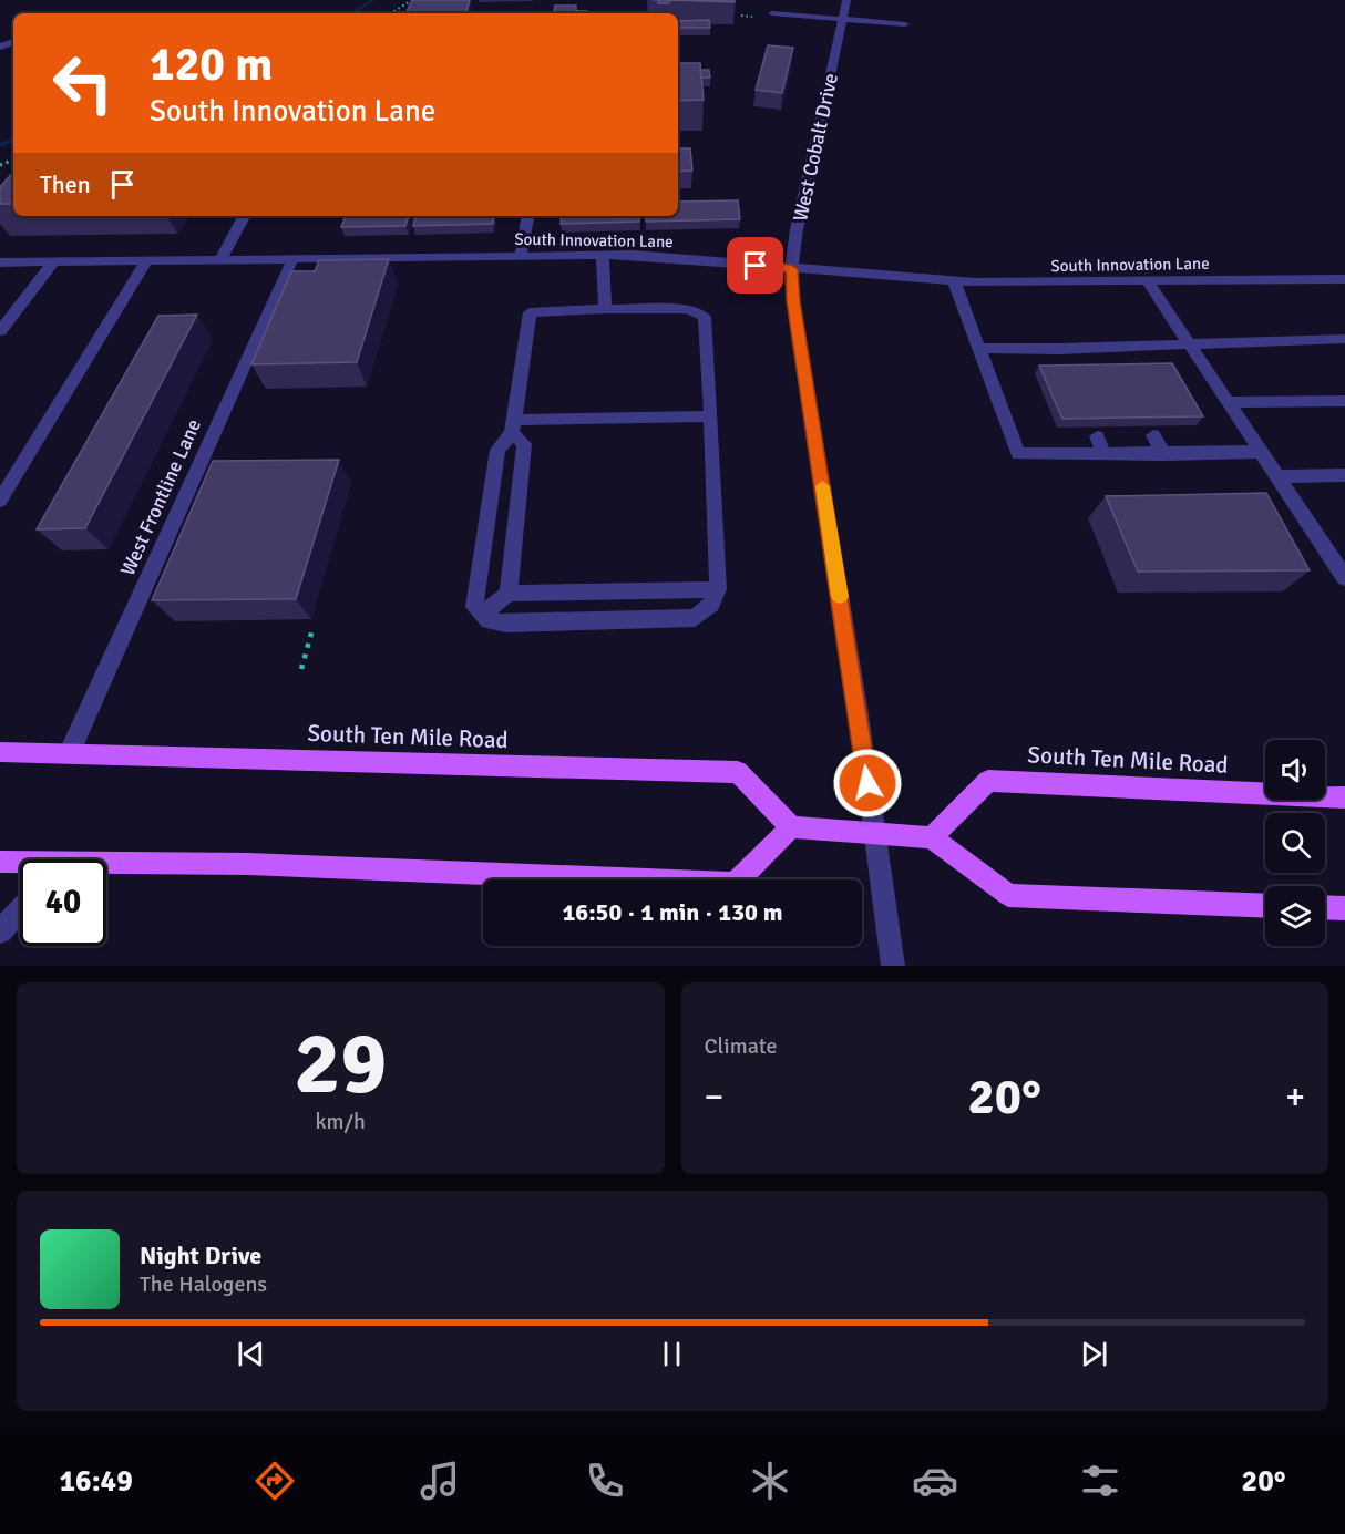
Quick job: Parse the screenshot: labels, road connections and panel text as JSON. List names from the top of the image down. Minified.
{"streets":{"main road":["South Ten Mile Road"],"street":["West Cobalt Drive","South Innovation Lane","West Frontline Lane"]},"crossings":[["West Cobalt Drive","South Innovation Lane"],["South Innovation Lane","West Frontline Lane"],["West Frontline Lane","South Ten Mile Road"]],"page":{"turn":["120 m","South Innovation Lane"],"then":"Then","limit":"40","trip":"16:50 · 1 min · 130 m","tile":[["29","km/h"],"Climate"],"heat":["−","20°","+"],"song":["Night Drive","The Halogens"],"tabs":["16:49","20°"]}}
